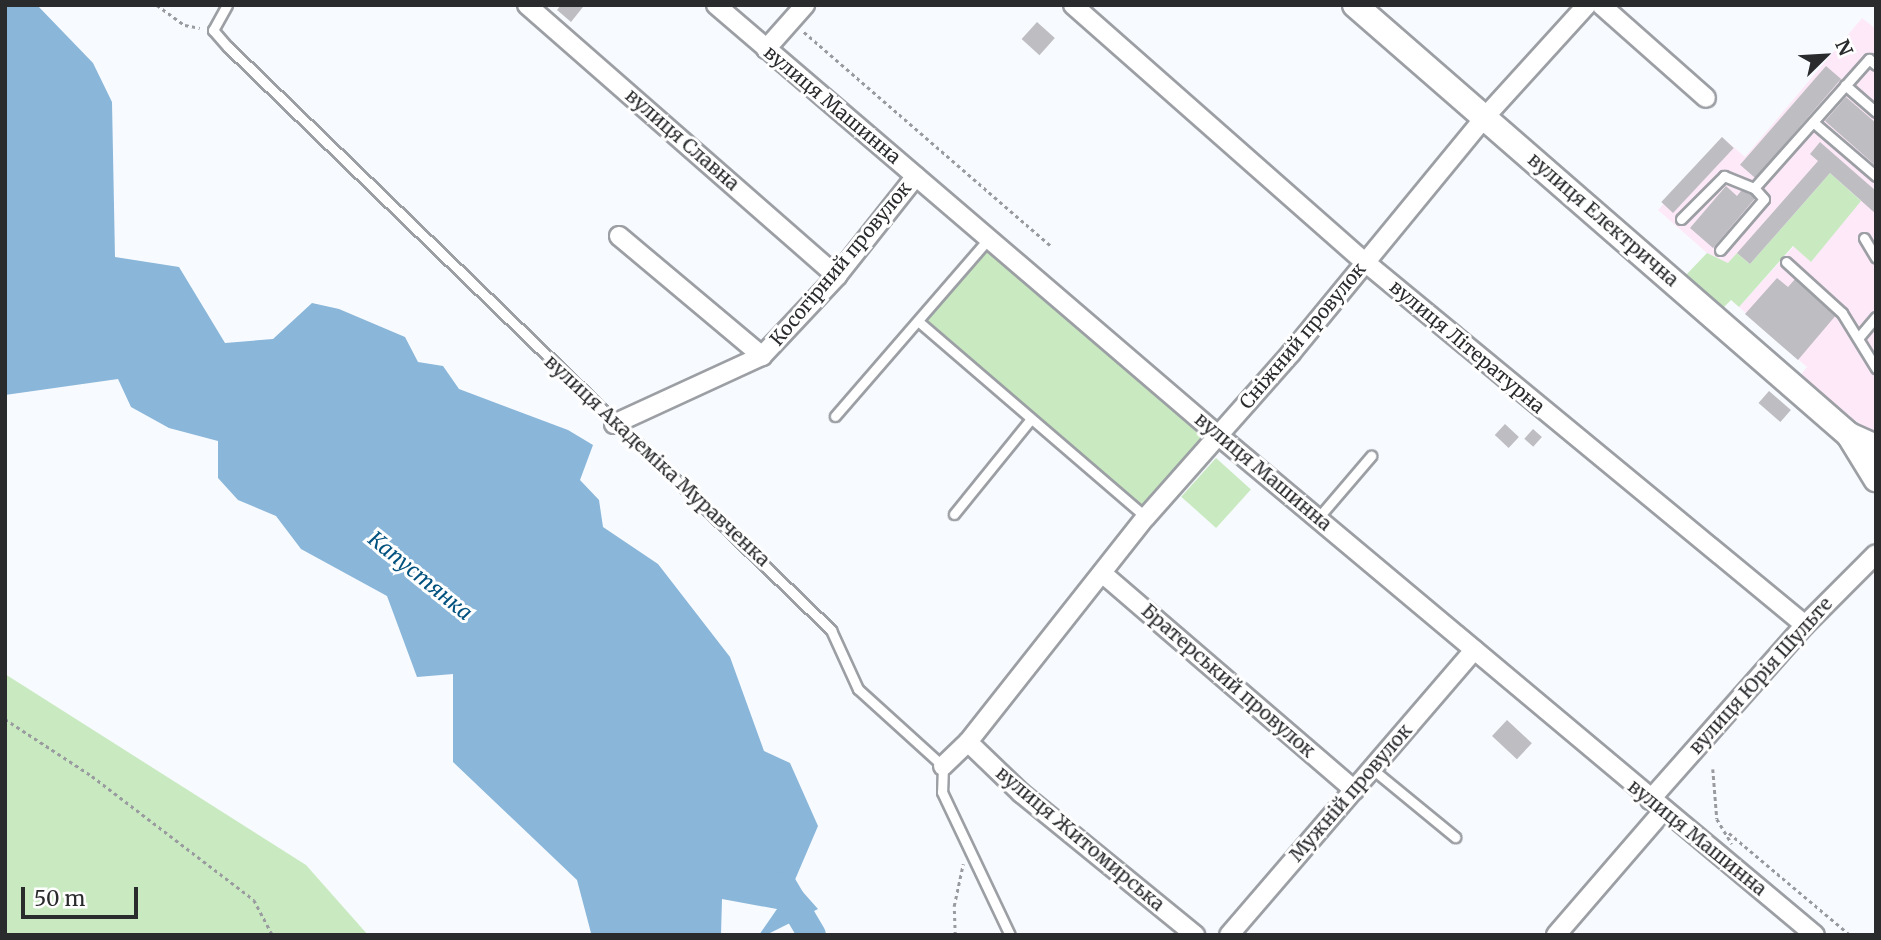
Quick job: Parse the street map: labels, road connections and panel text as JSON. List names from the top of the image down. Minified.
{"streets":{"street":["вулиця Машинна","вулиця Славна","вулиця Електрична","Косогірний провулок","Сніжний провулок","вулиця Літературна","вулиця Юрія Шульте","Братерський провулок","Мужній провулок","вулиця Житомирська"],"lane":["вулиця Академіка Муравченка"]},"crossings":[["вулиця Машинна","Косогірний провулок"],["вулиця Машинна","Сніжний провулок"],["вулиця Машинна","вулиця Юрія Шульте"],["вулиця Машинна","Мужній провулок"],["вулиця Славна","Косогірний провулок"],["вулиця Електрична","Сніжний провулок"],["Косогірний провулок","вулиця Академіка Муравченка"],["Сніжний провулок","вулиця Літературна"],["Сніжний провулок","вулиця Академіка Муравченка"],["Сніжний провулок","Братерський провулок"],["Сніжний провулок","вулиця Житомирська"],["вулиця Літературна","вулиця Юрія Шульте"],["Братерський провулок","Мужній провулок"]],"water":["Капустянка"],"scale_bar":"50 m","north":"top right"}
